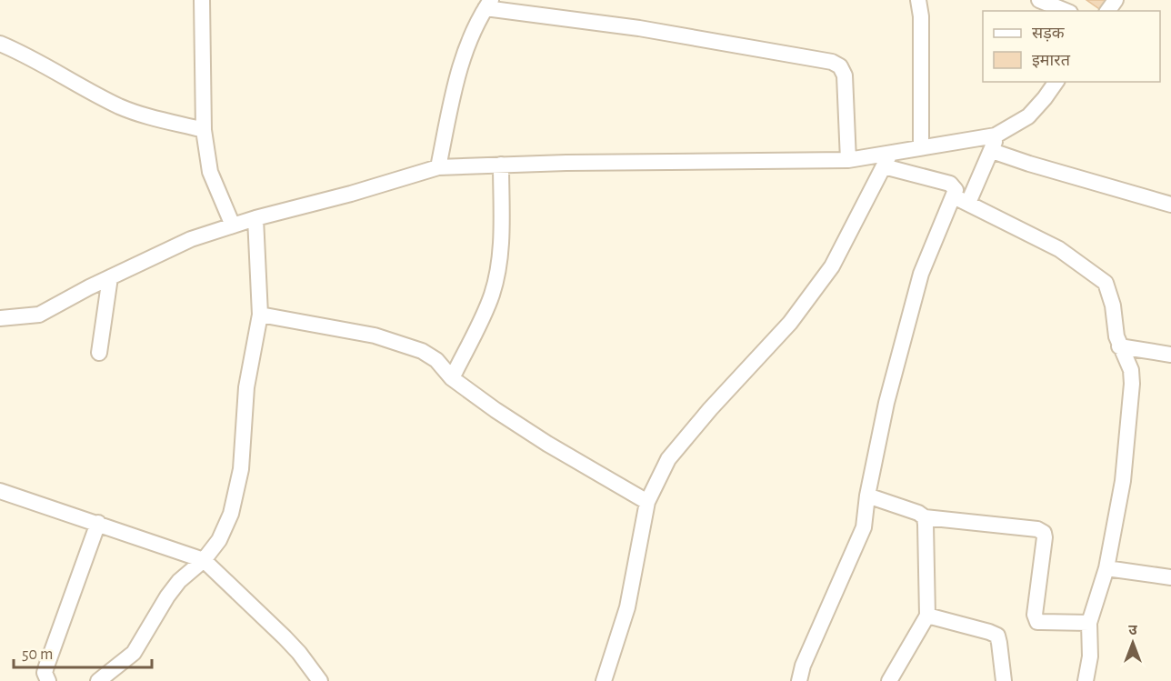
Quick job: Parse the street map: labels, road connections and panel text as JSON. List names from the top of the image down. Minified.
{"legend":["सड़क","इमारत"],"scale_bar":"50 m","north":"top"}
